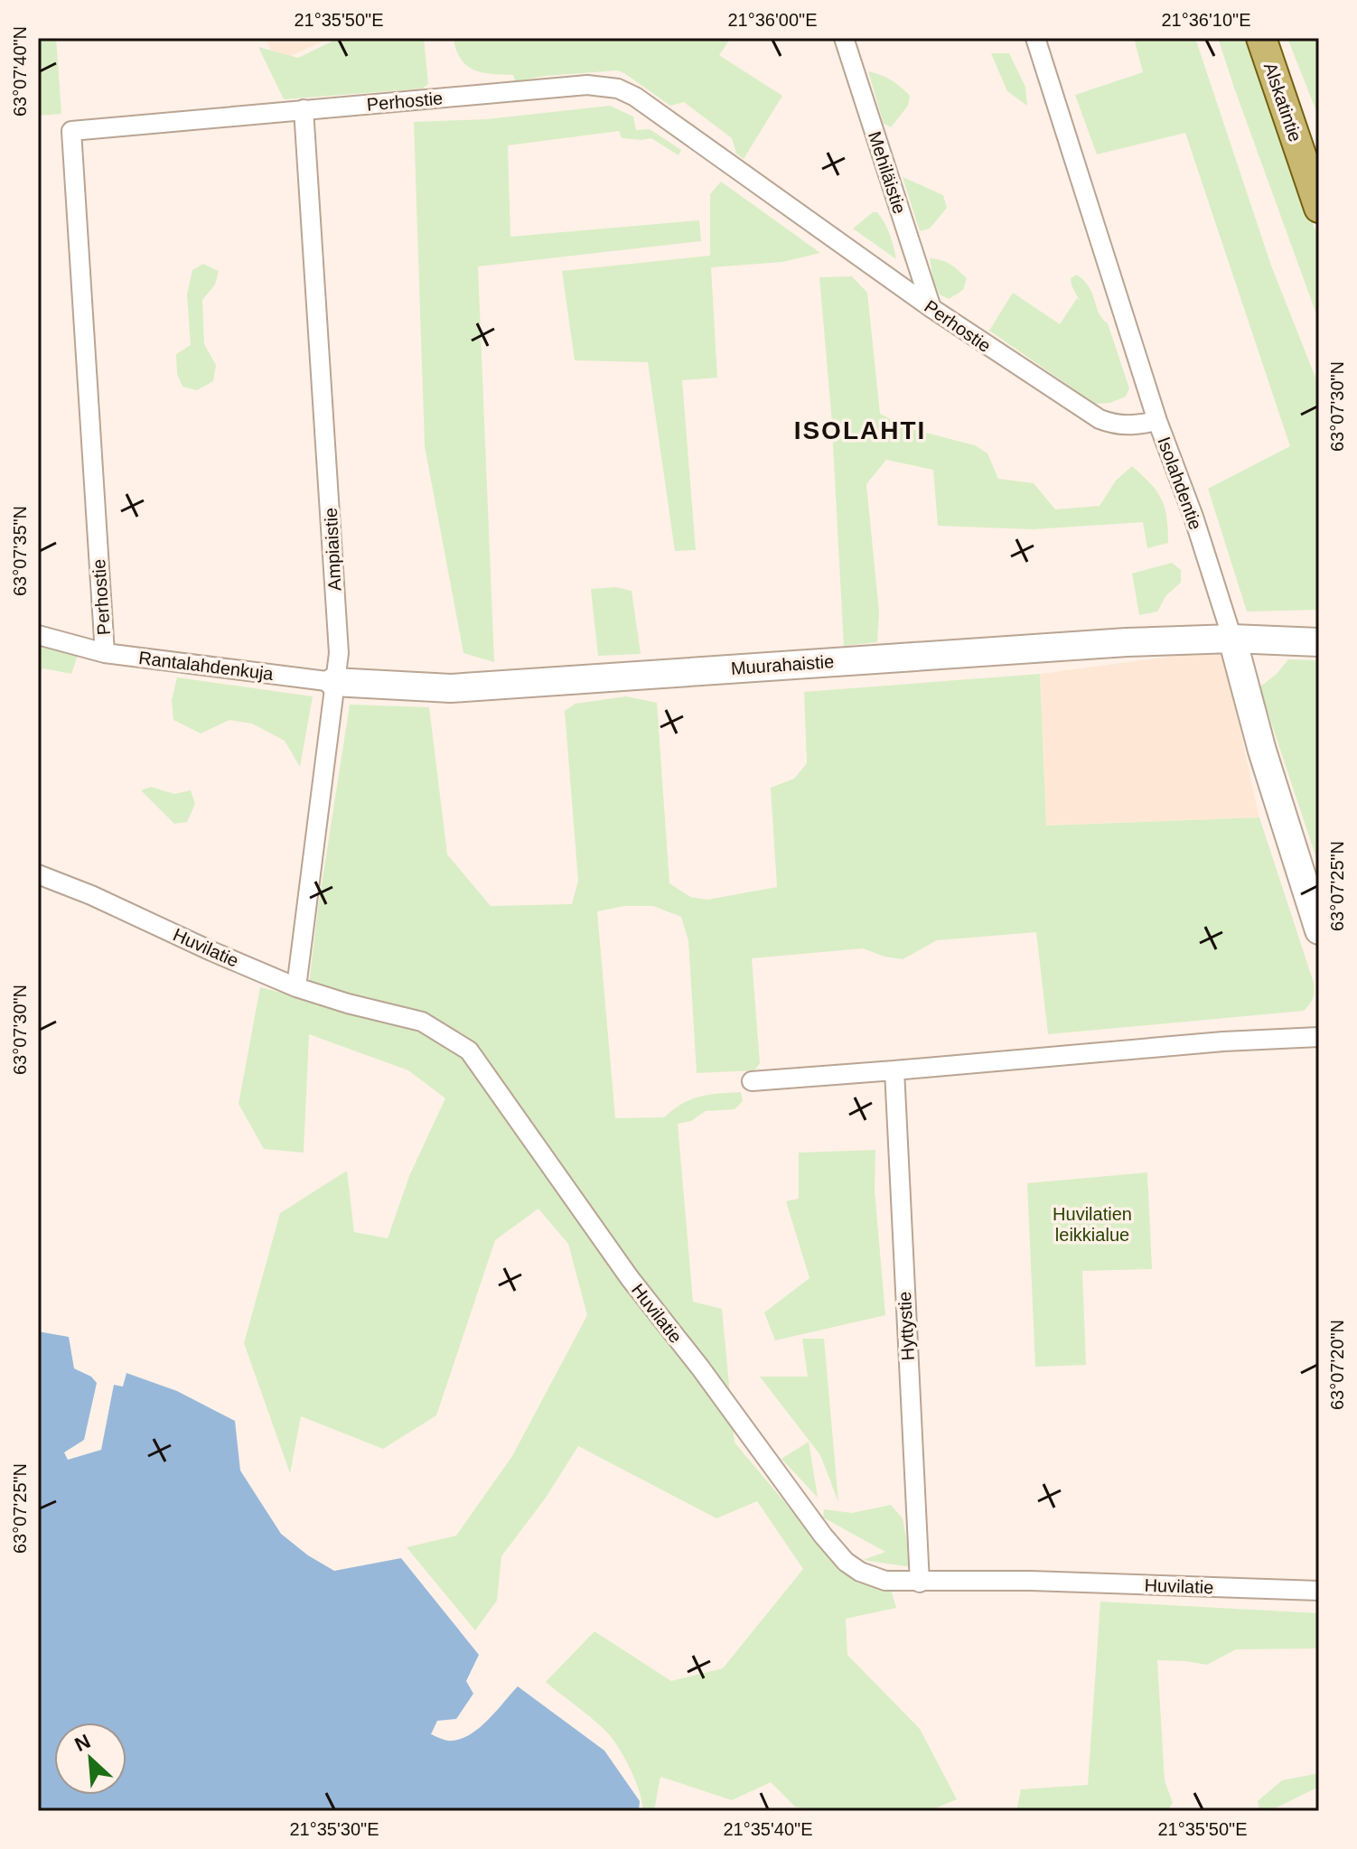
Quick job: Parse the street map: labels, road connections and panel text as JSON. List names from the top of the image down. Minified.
{"streets":{"main road":["Alskatintie"],"street":["Perhostie","Mehiläistie","Isolahdentie","Ampiaistie","Muurahaistie","Rantalahdenkuja","Huvilatie","Hyttystie"]},"crossings":[["Perhostie","Mehiläistie"],["Perhostie","Isolahdentie"],["Perhostie","Ampiaistie"],["Perhostie","Rantalahdenkuja"],["Isolahdentie","Muurahaistie"],["Ampiaistie","Muurahaistie"],["Ampiaistie","Rantalahdenkuja"],["Ampiaistie","Huvilatie"],["Muurahaistie","Rantalahdenkuja"],["Huvilatie","Hyttystie"]],"districts":["ISOLAHTI"],"parks":["Huvilatien leikkialue"],"north":"top left","coordinates":["21°35'50\"E","21°36'00\"E","21°36'10\"E","63°07'40\"N","63°07'30\"N","63°07'35\"N","63°07'25\"N","63°07'20\"N","21°35'30\"E","21°35'40\"E"]}
